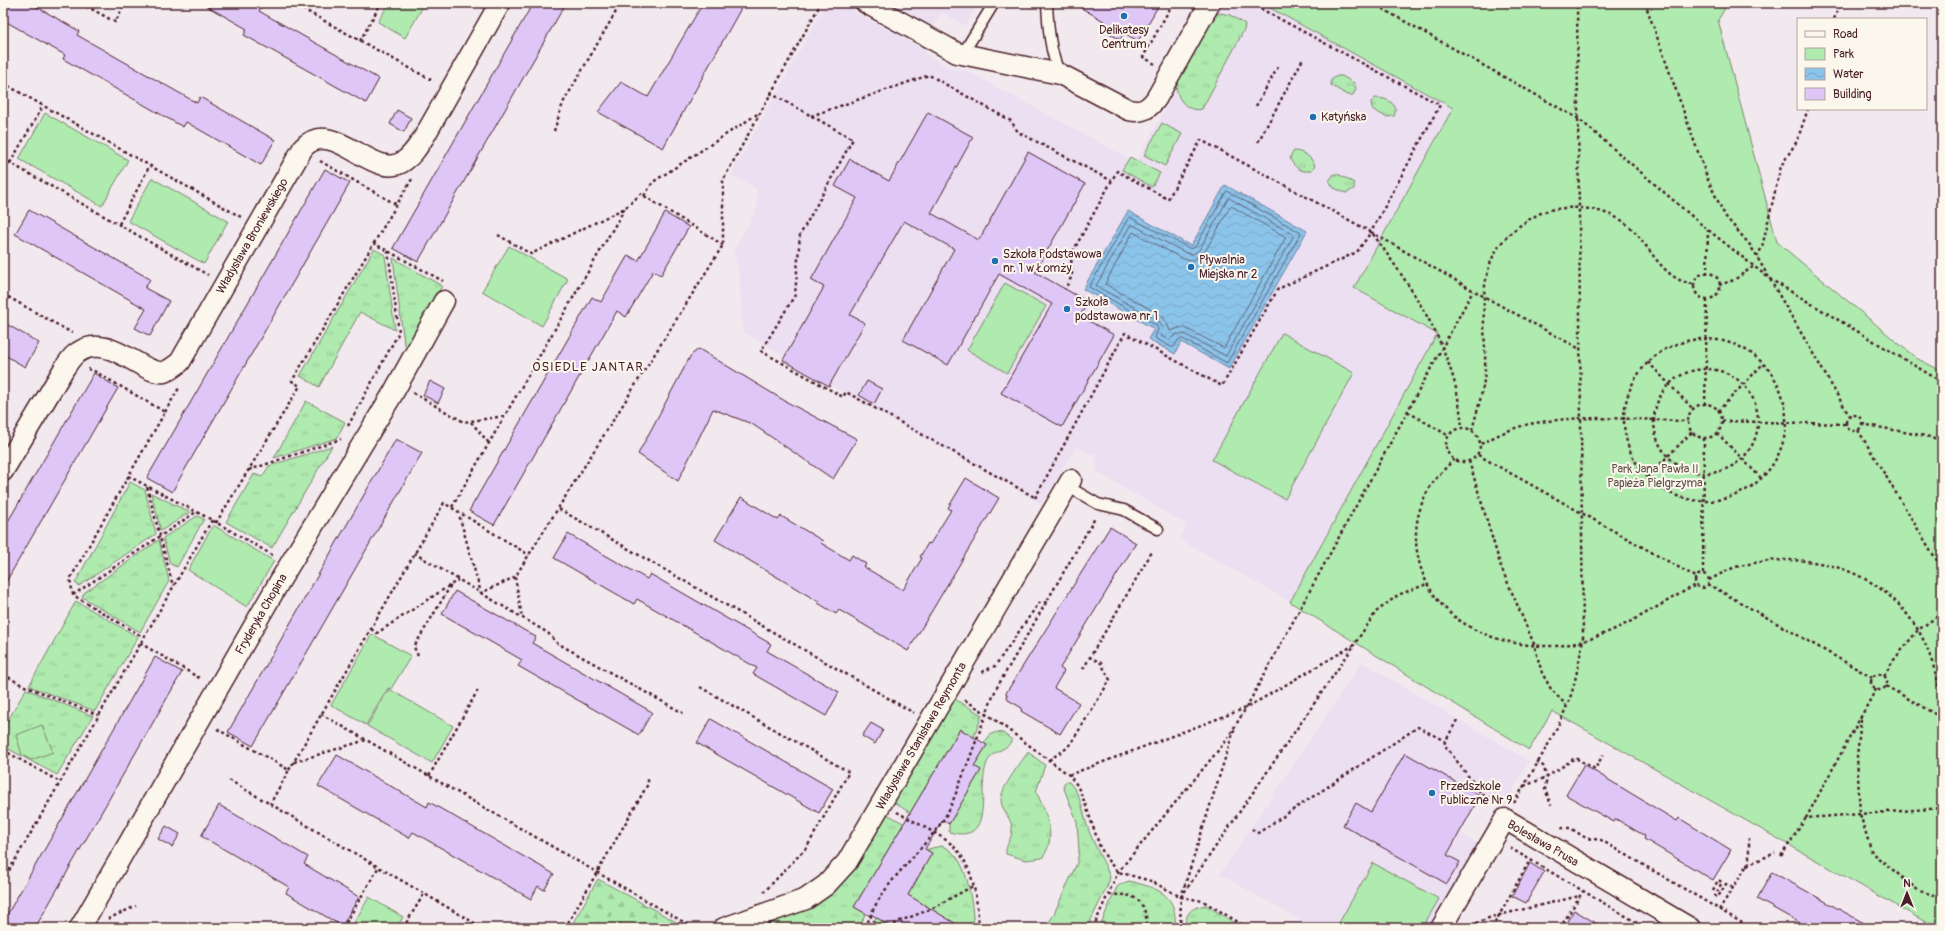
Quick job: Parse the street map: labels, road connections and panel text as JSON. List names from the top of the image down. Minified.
{"streets":{"street":["Władysława Broniewskiego","Fryderyka Chopina","Władysława Stanisława Reymonta","Bolesława Prusa"]},"districts":["OSIEDLE JANTAR"],"parks":["Park Jana Pawła II Papieża Pielgrzyma"],"places":["Delikatesy Centrum","Katyńska","Szkoła Podstawowa nr. 1 w Łomży","Pływalnia Miejska nr 2","Szkoła podstawowa nr 1","Przedszkole Publiczne Nr 9"],"legend":["Road","Park","Water","Building"],"north":"top"}
